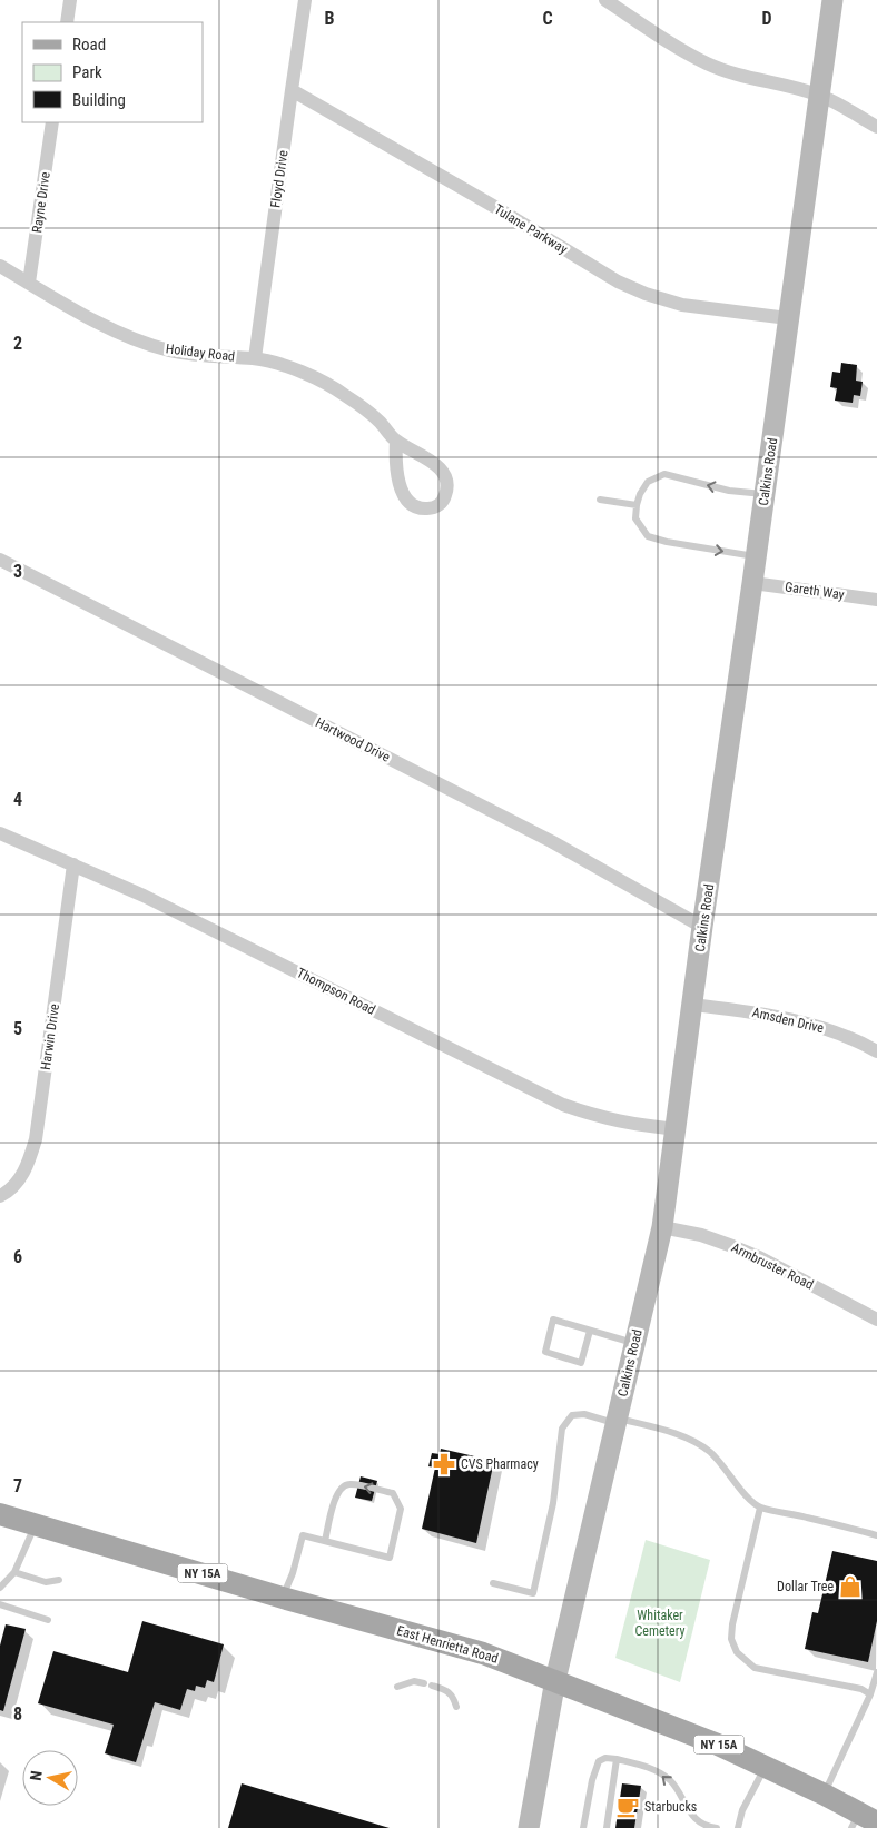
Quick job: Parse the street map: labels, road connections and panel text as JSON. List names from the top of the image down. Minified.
{"streets":{"main road":["Calkins Road","NY 15A","East Henrietta Road"],"street":["Floyd Drive","Rayne Drive","Tulane Parkway","Holiday Road","Gareth Way","Hartwood Drive","Thompson Road","Amsden Drive","Harwin Drive","Armbruster Road"]},"crossings":[["Floyd Drive","Tulane Parkway"],["Floyd Drive","Holiday Road"],["Rayne Drive","Holiday Road"],["Tulane Parkway","Calkins Road"],["Calkins Road","Gareth Way"],["Calkins Road","Hartwood Drive"],["Calkins Road","Thompson Road"],["Calkins Road","Amsden Drive"],["Calkins Road","Armbruster Road"],["Calkins Road","East Henrietta Road"],["Thompson Road","Harwin Drive"]],"parks":["Whitaker Cemetery"],"places":{"pharmacy":["CVS Pharmacy"],"shop":["Dollar Tree"],"cafe":["Starbucks"]},"legend":["Road","Park","Building"],"north":"left","grid":{"columns":["B","C","D"],"rows":["2","3","4","5","6","7","8"]}}
